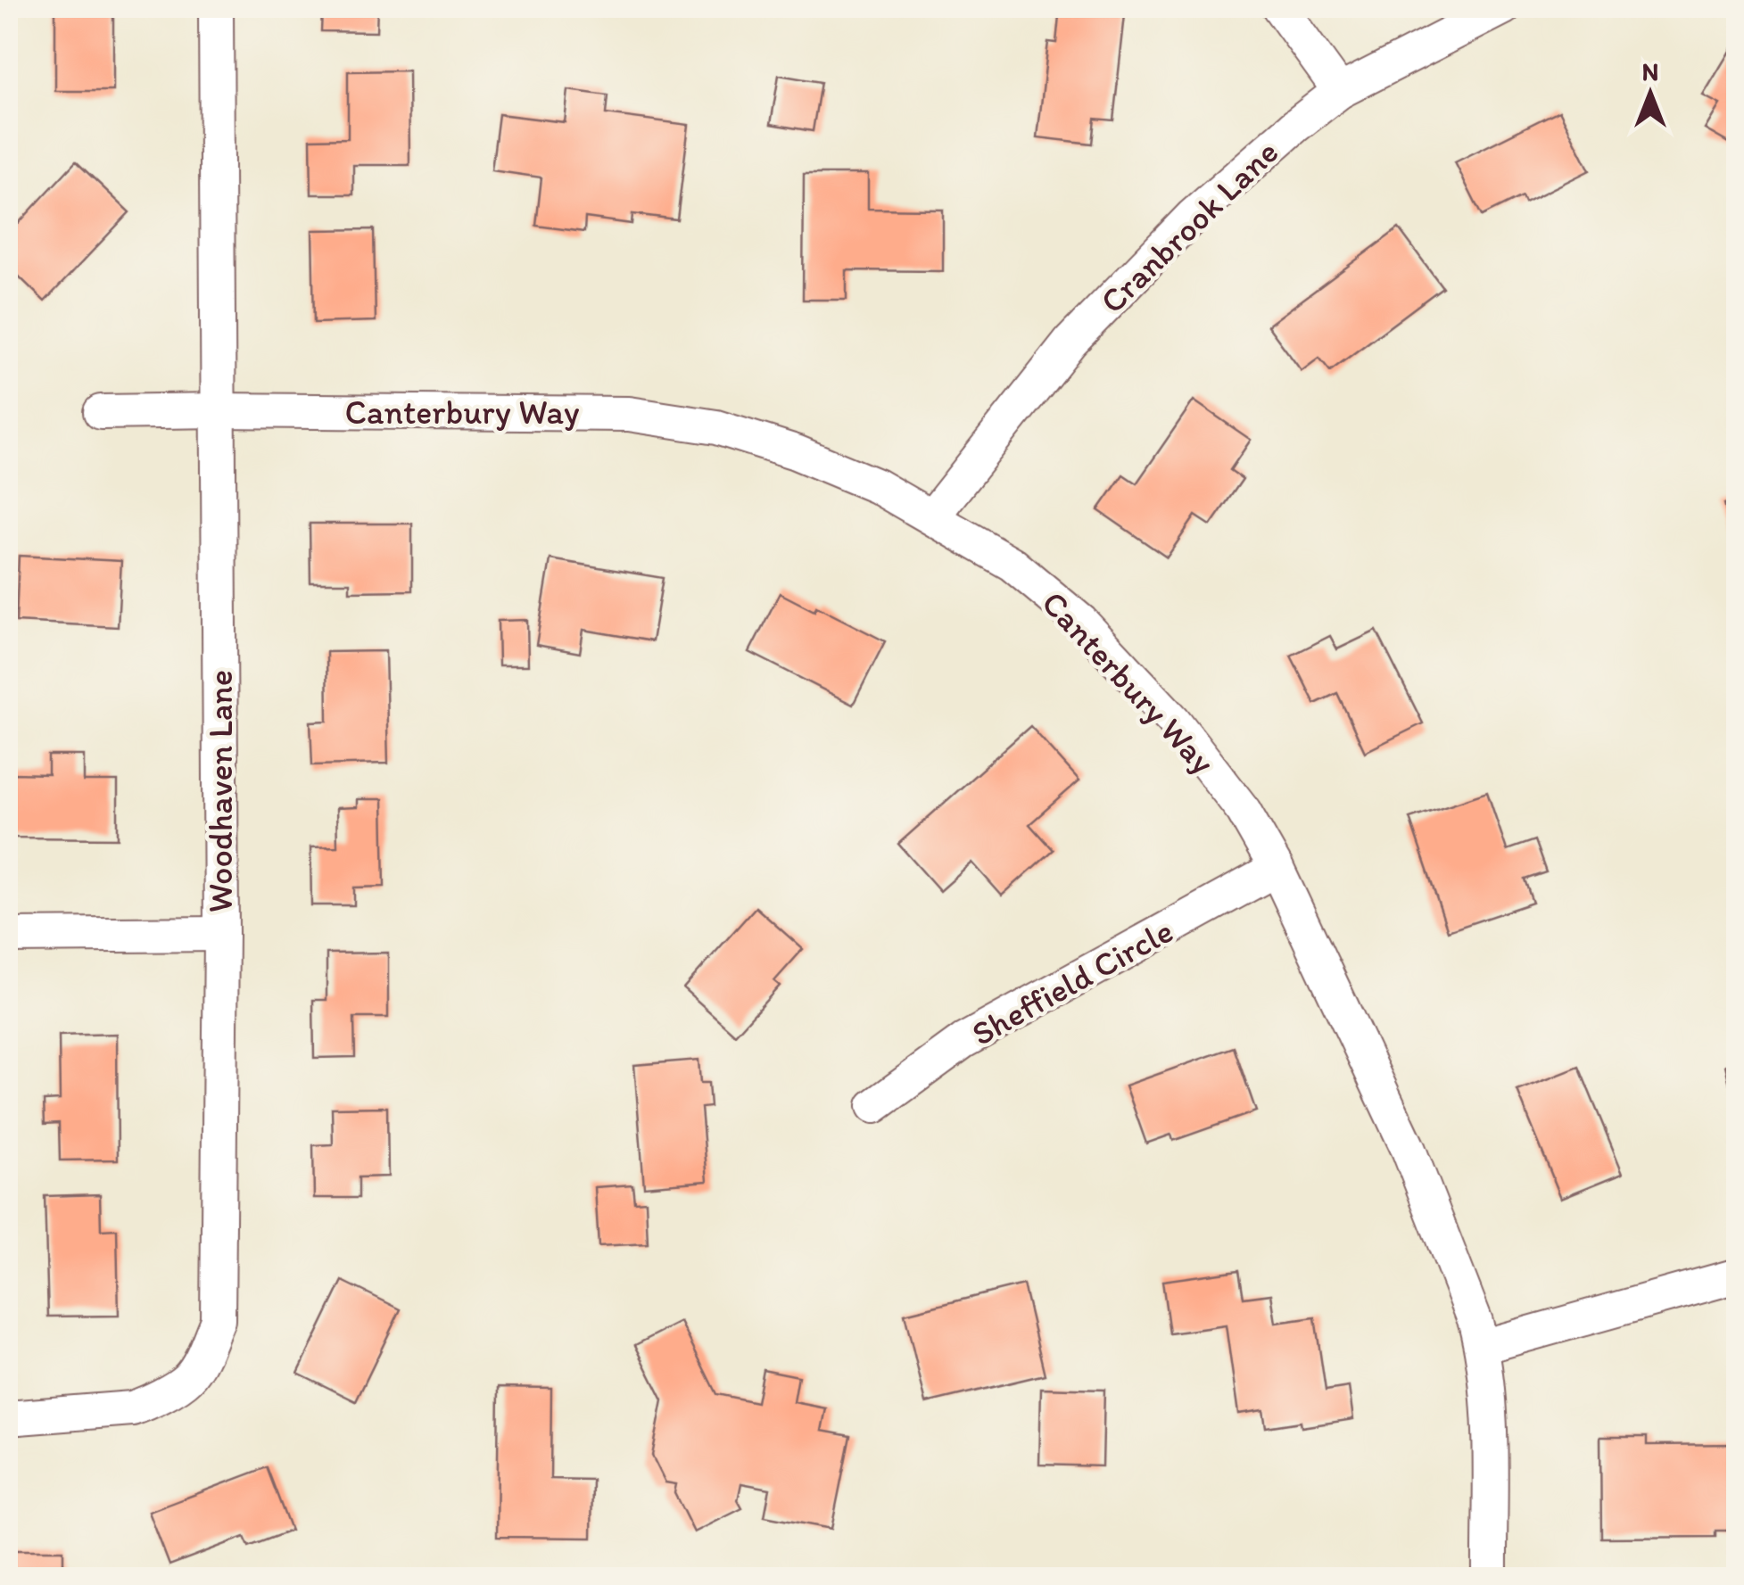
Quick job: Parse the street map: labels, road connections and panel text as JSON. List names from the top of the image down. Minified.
{"streets":{"street":["Cranbrook Lane","Canterbury Way","Woodhaven Lane","Sheffield Circle"]},"crossings":[["Cranbrook Lane","Canterbury Way"],["Canterbury Way","Woodhaven Lane"],["Canterbury Way","Sheffield Circle"]],"north":"top"}
